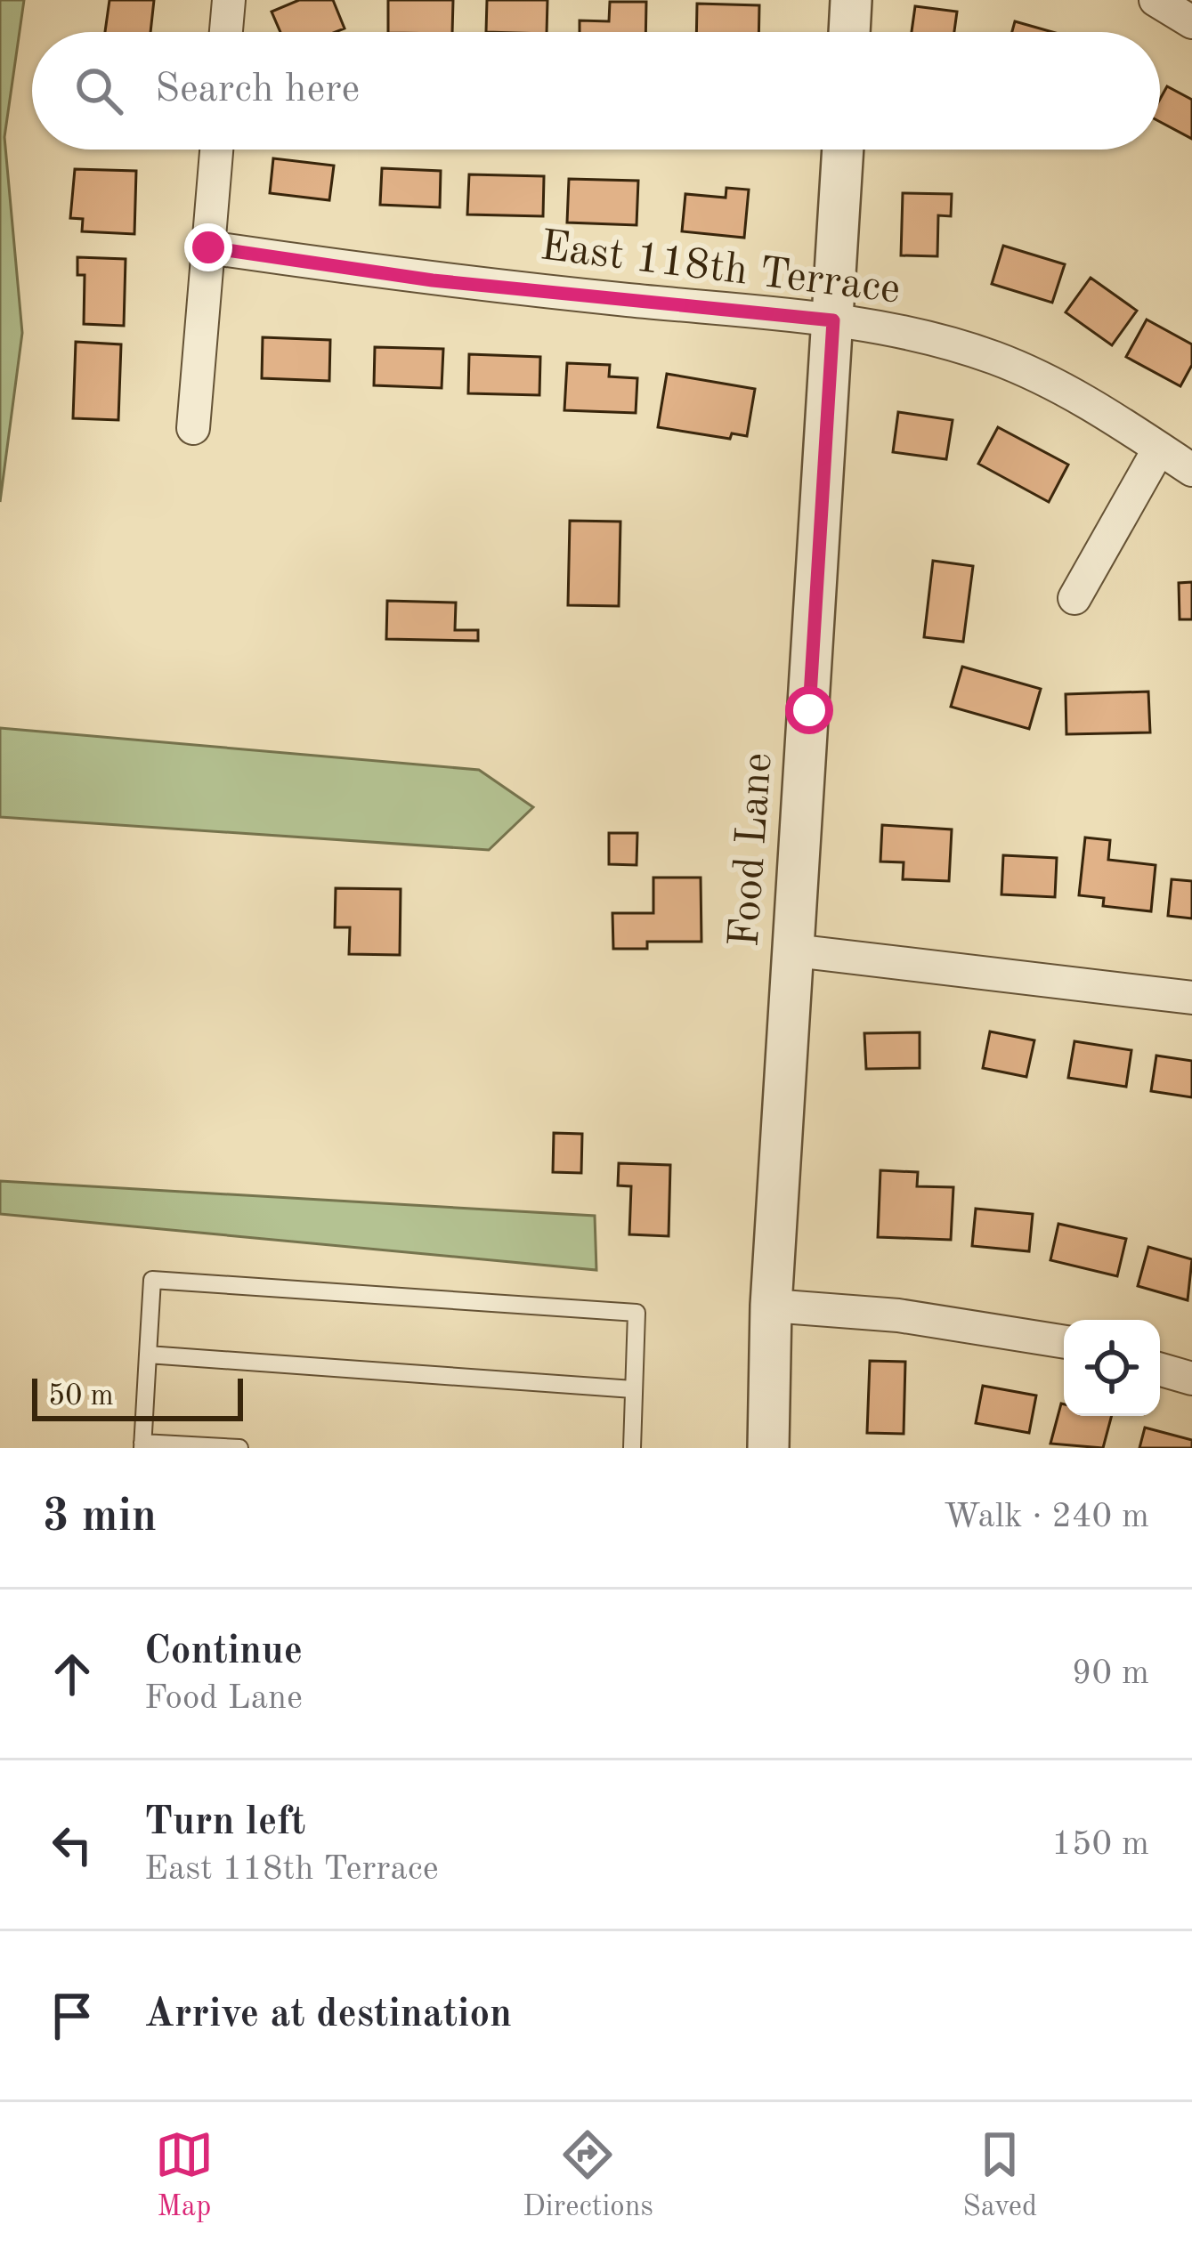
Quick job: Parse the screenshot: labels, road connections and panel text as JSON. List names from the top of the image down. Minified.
{"streets":{"street":["East 118th Terrace","Food Lane"]},"crossings":[["East 118th Terrace","Food Lane"]],"scale_bar":"50 m","page":{"search":"Search here","scale":"50 m","heading":["3 min","Walk · 240 m"],"list":[["Continue","Food Lane","90 m"],["Turn left","East 118th Terrace","150 m"],"Arrive at destination"],"nav":["Map","Directions","Saved"]}}
